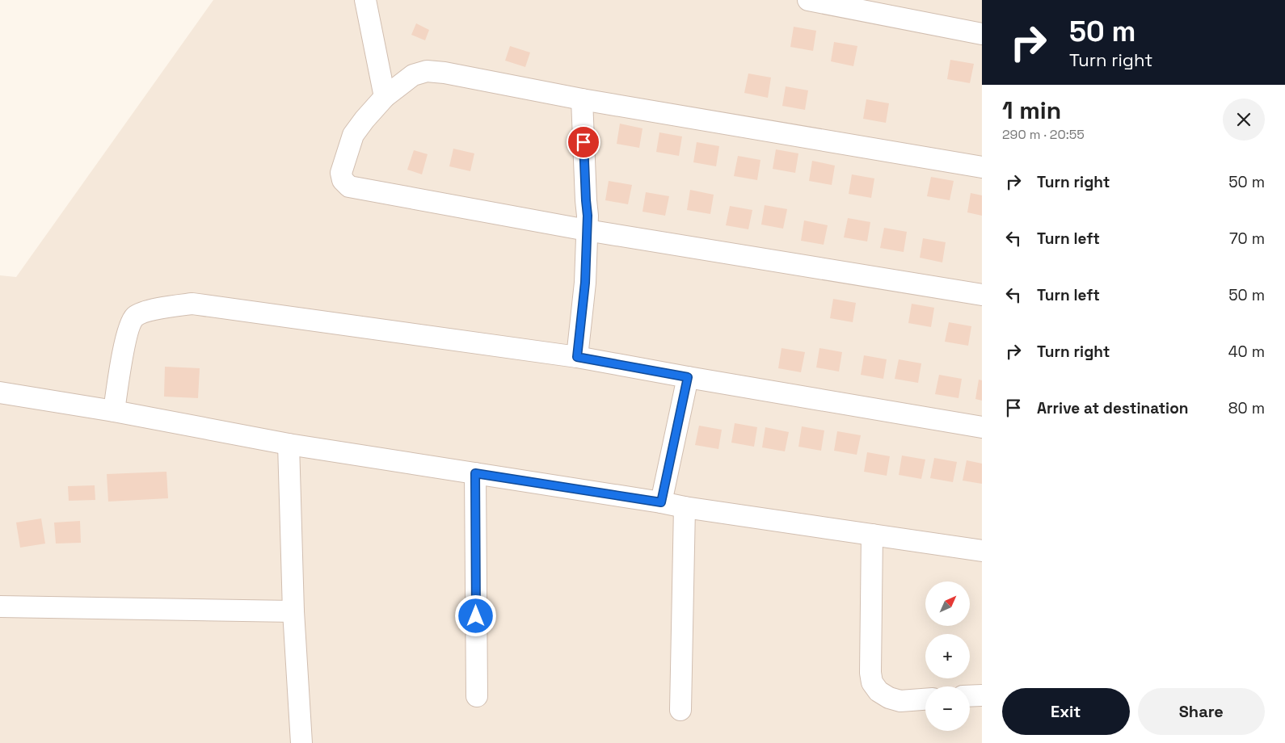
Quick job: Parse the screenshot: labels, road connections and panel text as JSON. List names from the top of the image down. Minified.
{"north":"top right","page":{"turn":["50 m","Turn right"],"heading":["1 min","290 m · 20:55"],"list":[{"name":"Turn right","value":"50 m"},{"name":"Turn left","value":"70 m"},{"name":"Turn left","value":"50 m"},{"name":"Turn right","value":"40 m"},{"name":"Arrive at destination","value":"80 m"}],"map_buttons":["+","−"],"buttons":["Exit","Share"]}}
